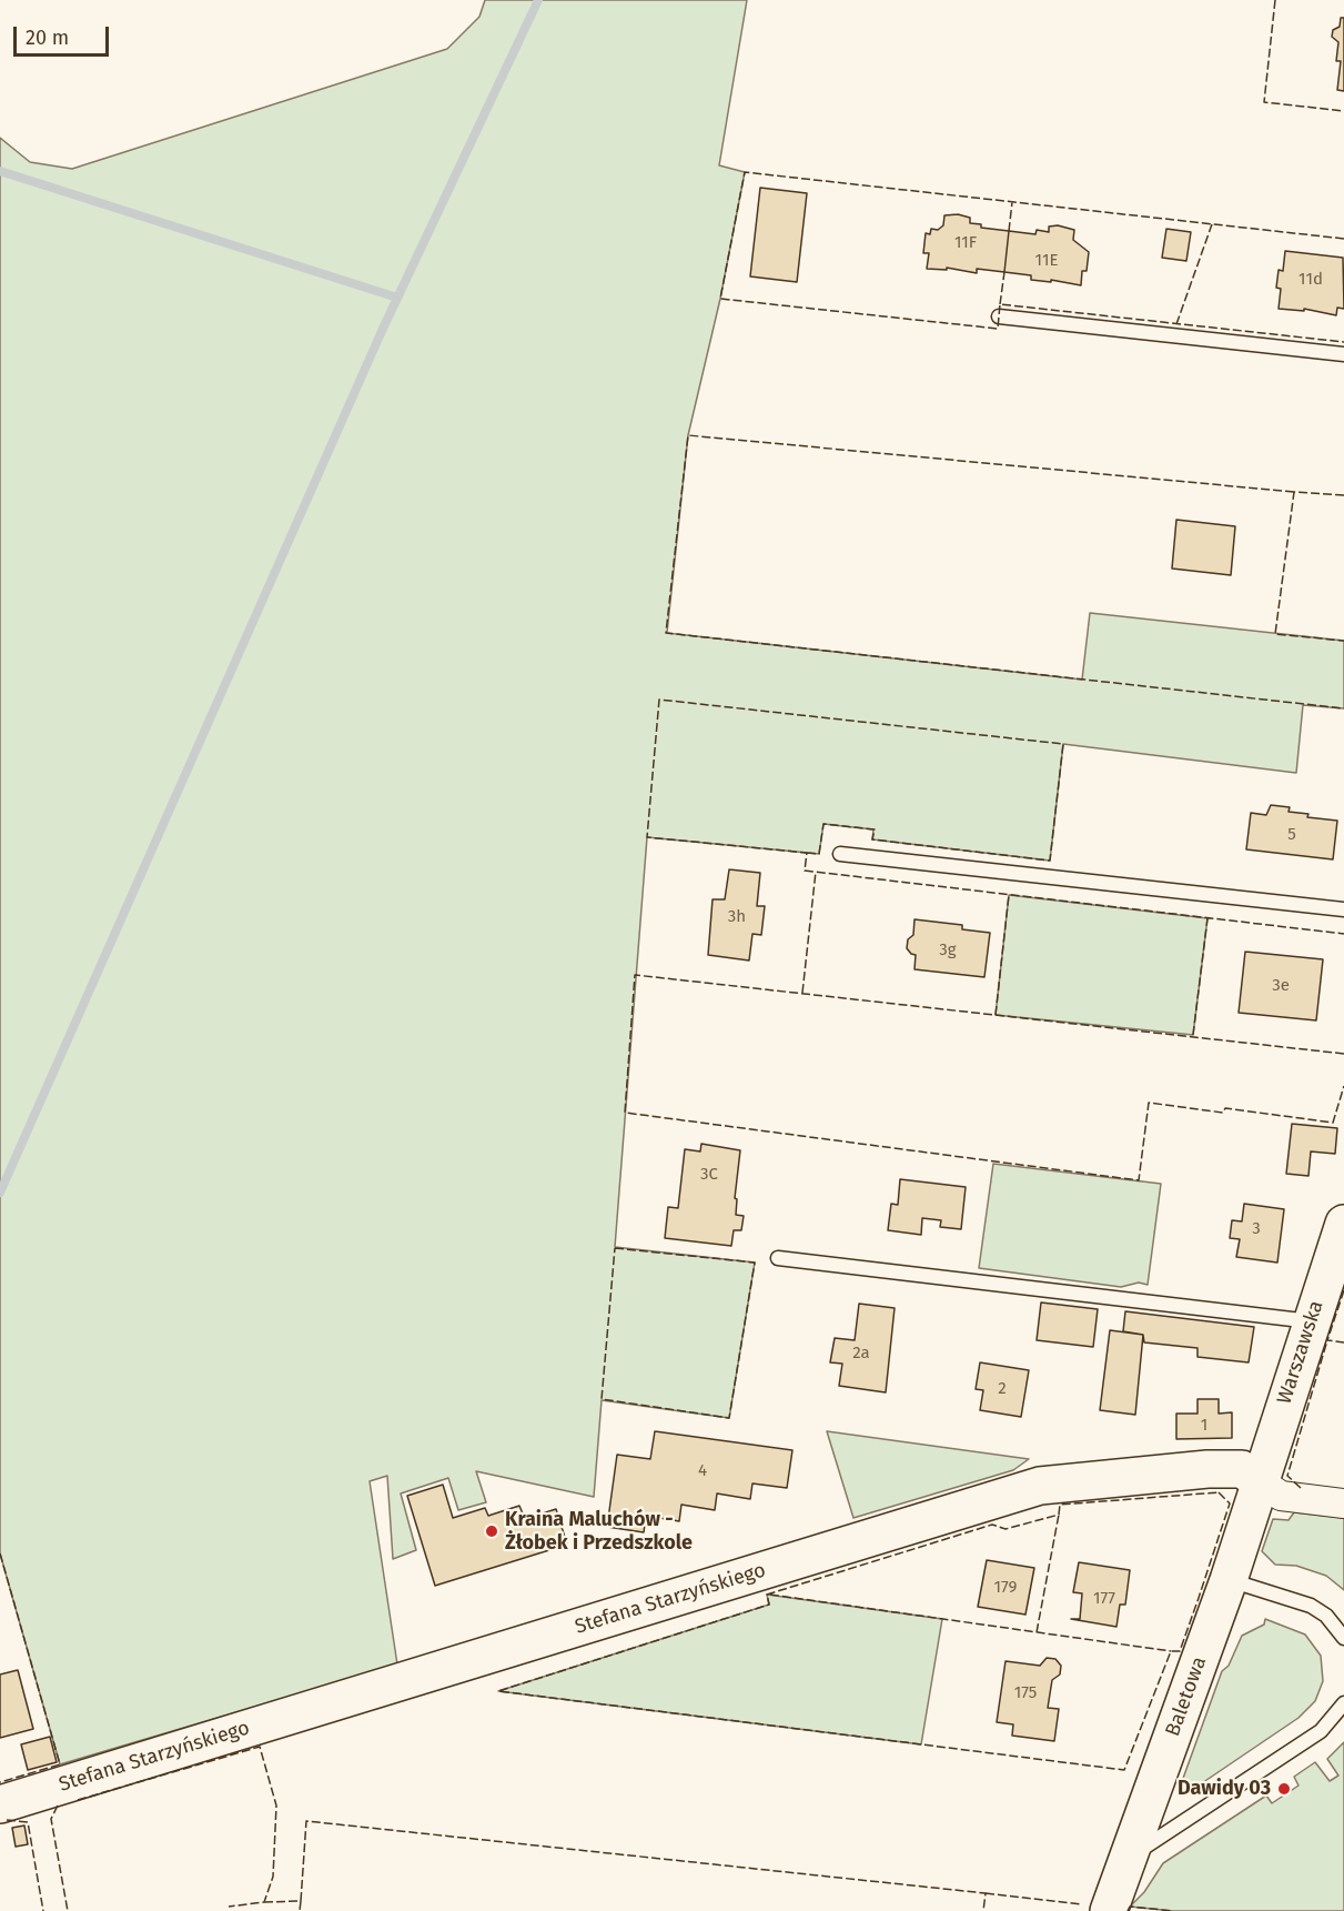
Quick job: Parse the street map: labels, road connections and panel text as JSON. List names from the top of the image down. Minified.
{"streets":{"street":["Warszawska","Stefana Starzyńskiego","Baletowa"]},"crossings":[["Warszawska","Stefana Starzyńskiego"],["Warszawska","Baletowa"],["Stefana Starzyńskiego","Baletowa"]],"places":["Kraina Maluchów - Żłobek i Przedszkole","Dawidy 03"],"house_numbers":["11F","11E","11d","5","3h","3g","3e","3C","3","2a","2","1","4","179","177","175"],"scale_bar":"20 m"}
